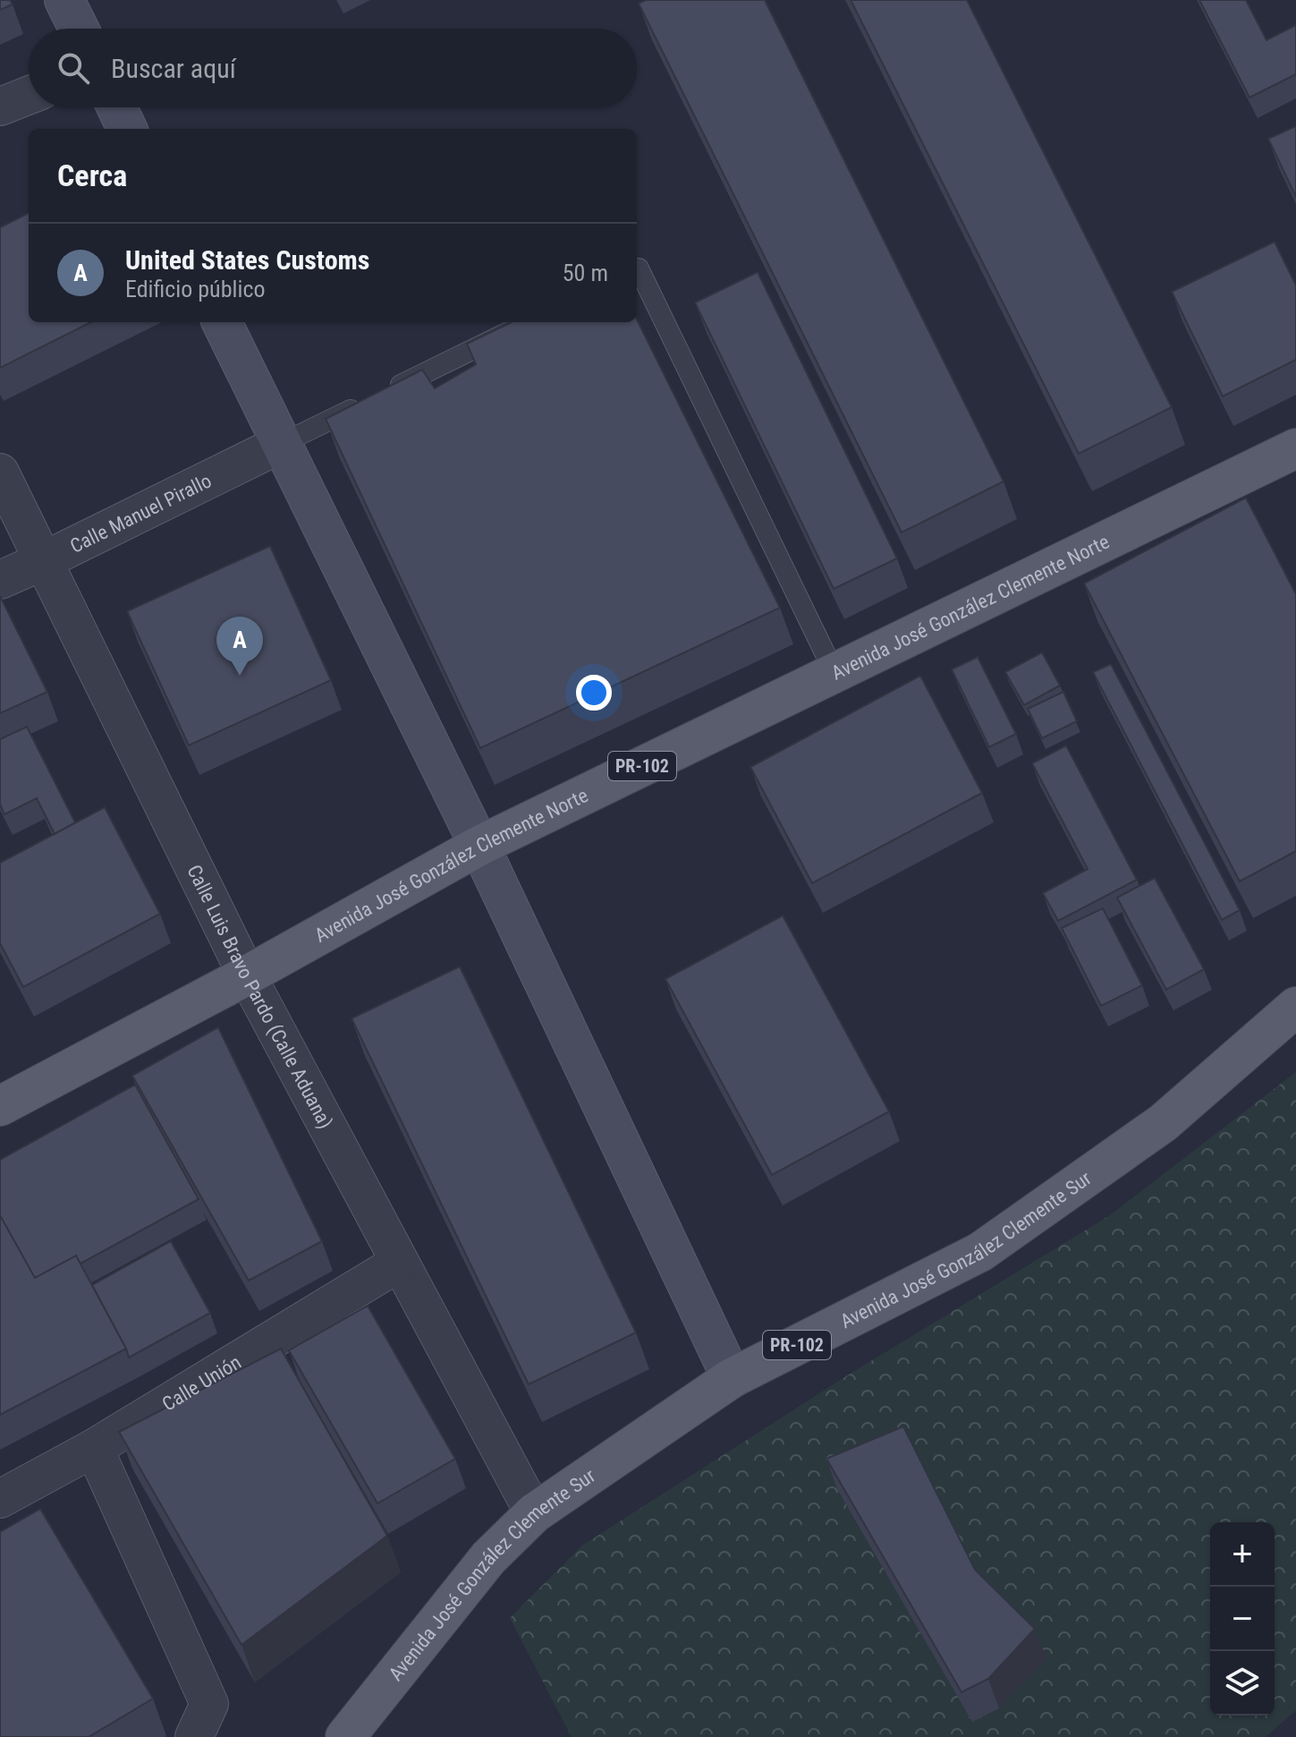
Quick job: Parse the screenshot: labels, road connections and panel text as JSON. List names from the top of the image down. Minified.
{"streets":{"main road":["Avenida José González Clemente Norte","PR-102","Avenida José González Clemente Sur"],"street":["Calle Manuel Pirallo","Calle Luis Bravo Pardo (Calle Aduana)","Calle Unión"]},"crossings":[["Calle Manuel Pirallo","Calle Luis Bravo Pardo (Calle Aduana)"],["Avenida José González Clemente Norte","Calle Luis Bravo Pardo (Calle Aduana)"],["Calle Luis Bravo Pardo (Calle Aduana)","Avenida José González Clemente Sur"],["Calle Luis Bravo Pardo (Calle Aduana)","Calle Unión"]],"page":{"search":"Buscar aquí","heading":"Cerca","list":[{"mark":"A","name":"United States Customs","note":"Edificio público","value":"50 m"}],"pins":"A","map_buttons":["+","−"]}}
